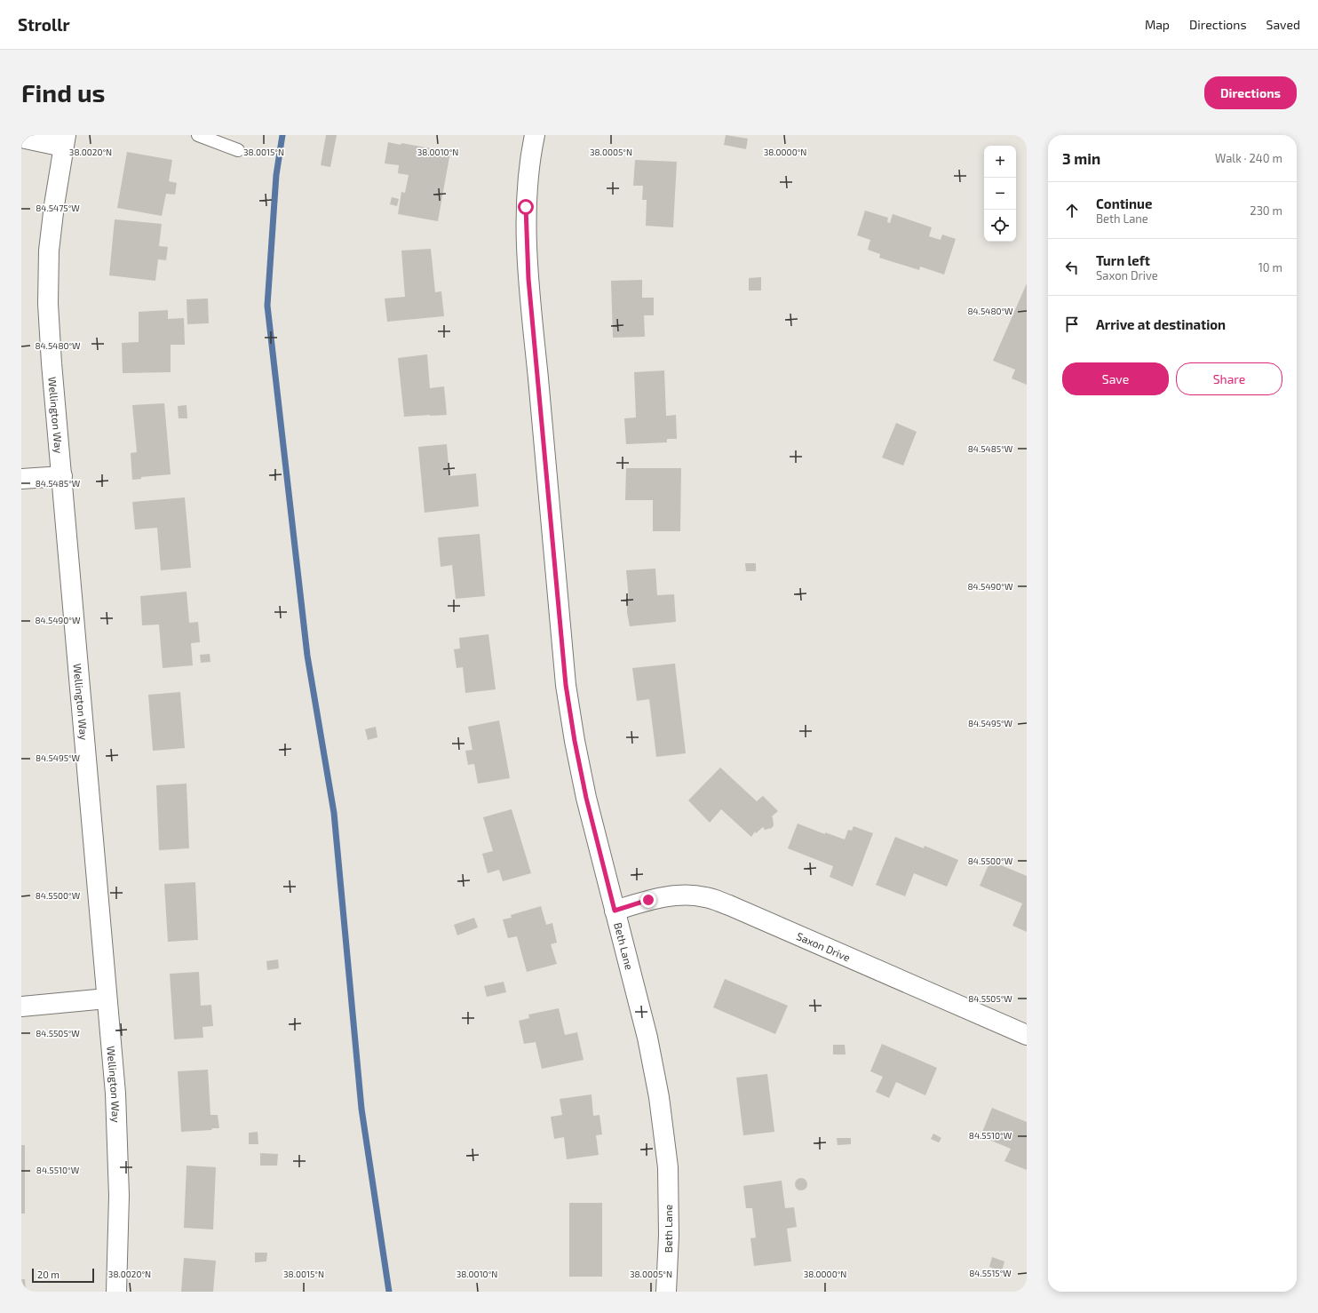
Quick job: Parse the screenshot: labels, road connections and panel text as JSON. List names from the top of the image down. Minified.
{"streets":{"street":["Wellington Way","Beth Lane","Saxon Drive"]},"crossings":[["Beth Lane","Saxon Drive"]],"scale_bar":"20 m","page":{"header":"Strollr","nav":["Map","Directions","Saved"],"buttons":["Directions",["Save","Share"]],"title":"Find us","heading":["3 min","Walk · 240 m"],"map_buttons":["+","−"],"list":[["Continue","Beth Lane","230 m"],["Turn left","Saxon Drive","10 m"],"Arrive at destination"],"scale":"20 m"},"coordinates":["38.0020°N","38.0015°N","38.0010°N","38.0005°N","38.0000°N","84.5475°W","84.5480°W","84.5485°W","84.5490°W","84.5495°W","84.5500°W","84.5505°W","84.5510°W","84.5515°W"]}
